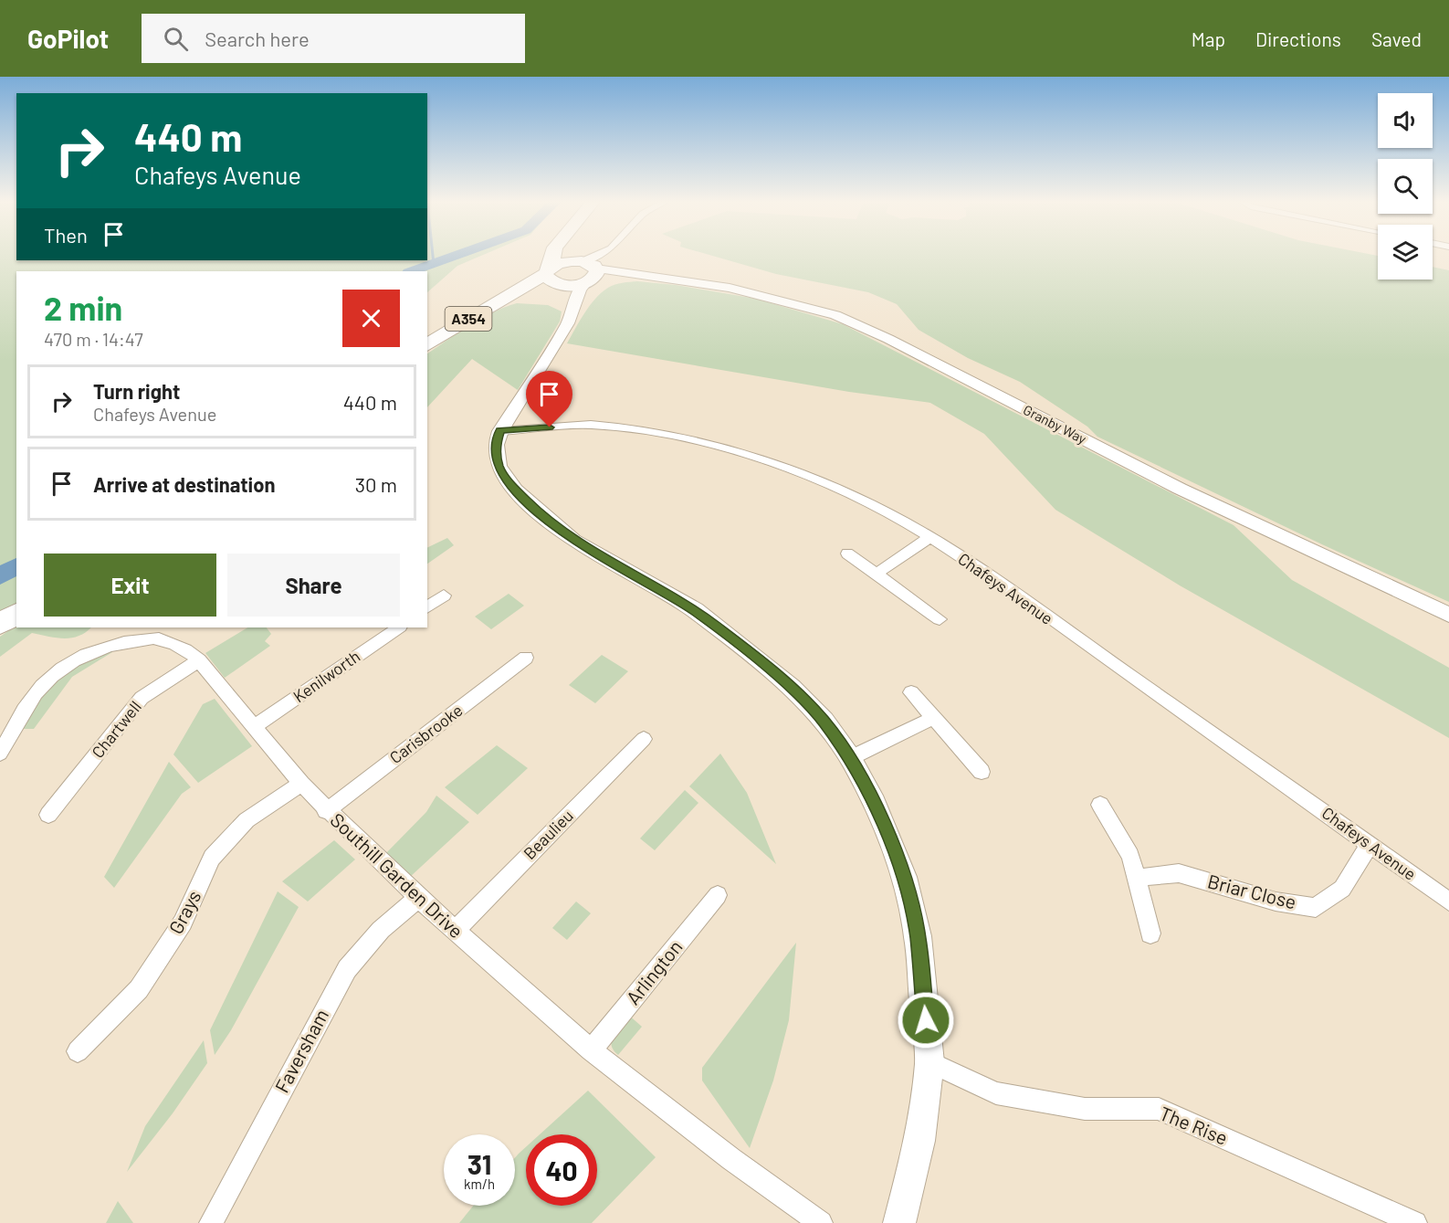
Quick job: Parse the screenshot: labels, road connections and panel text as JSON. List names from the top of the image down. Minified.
{"streets":{"highway":["A354"],"street":["Granby Way","Chafeys Avenue","Kenilworth","Chartwell","Carisbrooke","Beaulieu","Southill Garden Drive","Briar Close","Grays","Arlington","Faversham","The Rise"]},"crossings":[["A354","Granby Way"],["Chafeys Avenue","Briar Close"],["Kenilworth","Southill Garden Drive"],["Chartwell","Southill Garden Drive"],["Carisbrooke","Southill Garden Drive"],["Beaulieu","Southill Garden Drive"],["Southill Garden Drive","Grays"],["Southill Garden Drive","Arlington"],["Southill Garden Drive","Faversham"]],"page":{"header":"GoPilot","search":"Search here","nav":["Map","Directions","Saved"],"turn":["440 m","Chafeys Avenue"],"then":"Then","heading":["2 min","470 m · 14:47"],"list":[{"name":"Turn right","note":"Chafeys Avenue","value":"440 m"},{"name":"Arrive at destination","value":"30 m"}],"buttons":["Exit","Share"],"speed":"31 km/h","limit":"40"}}
